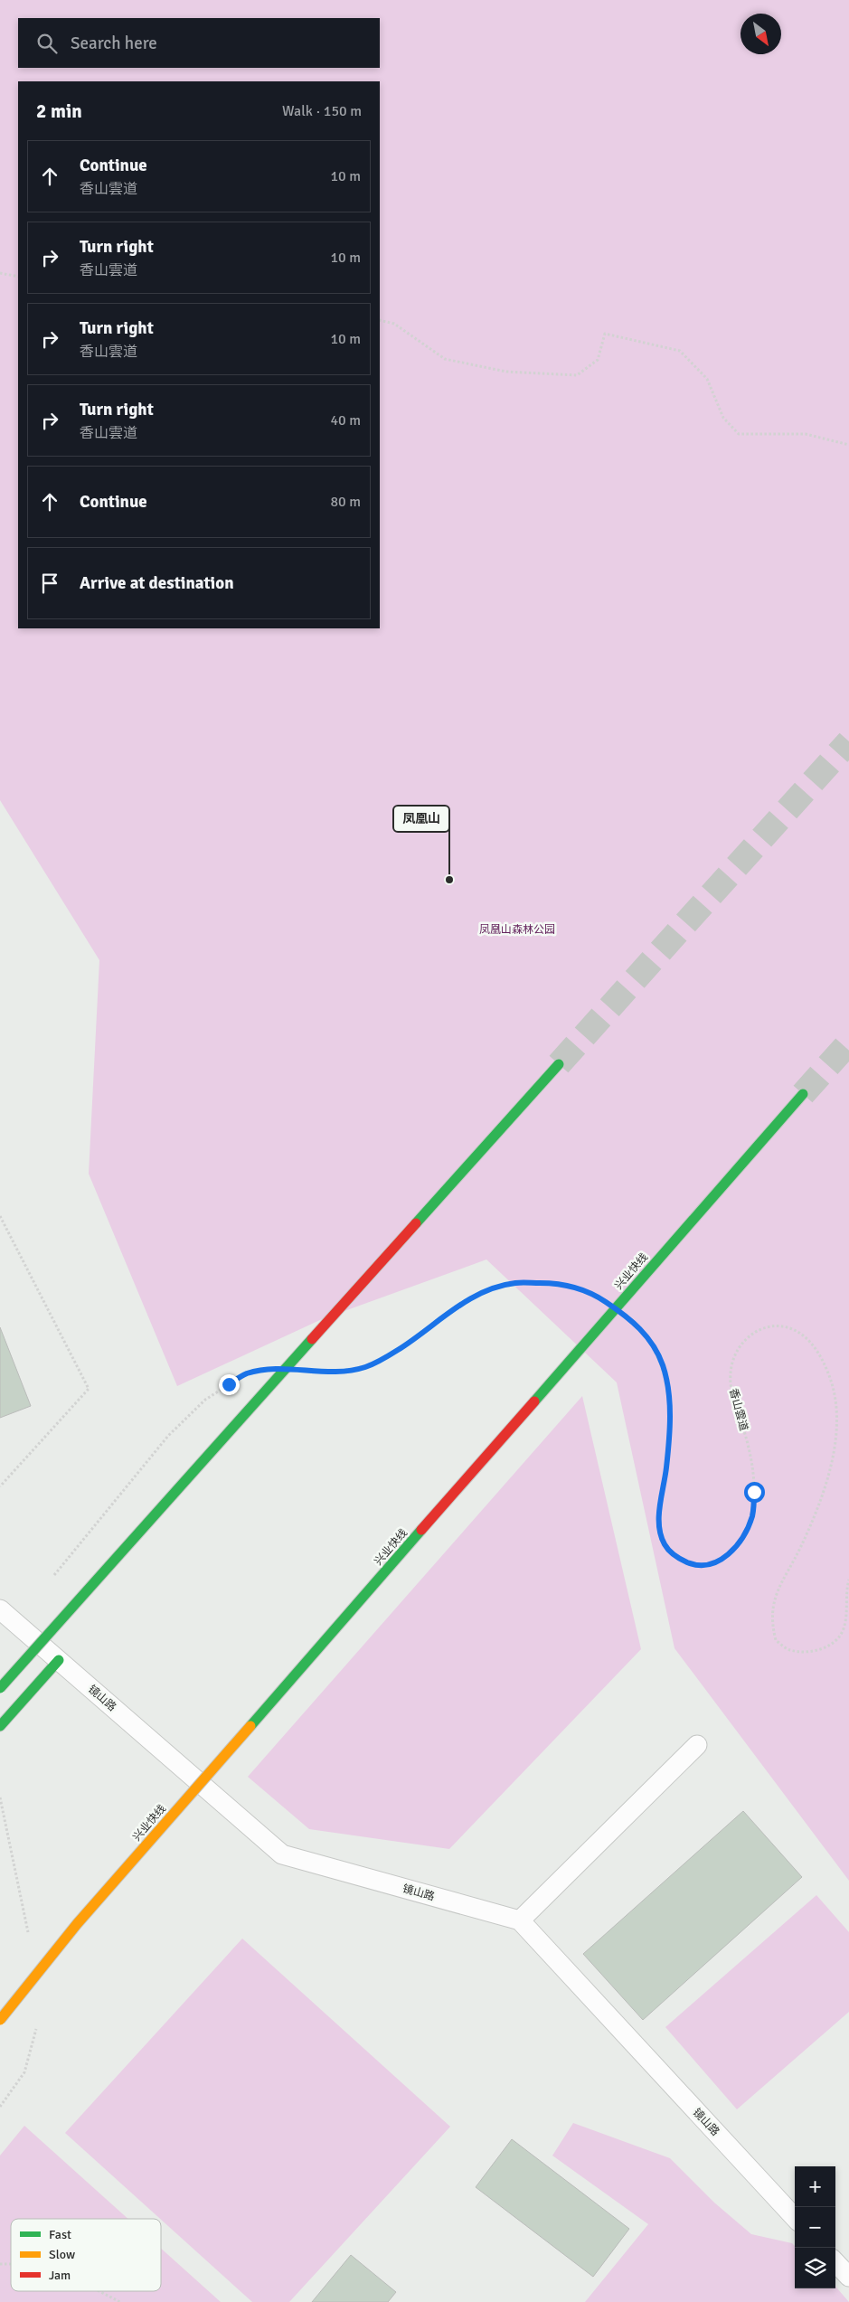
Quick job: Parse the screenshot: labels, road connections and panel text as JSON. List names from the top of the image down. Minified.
{"streets":{"main road":["兴业快线"],"lane":["镜山路"],"path":["香山雲道"]},"parks":["凤凰山森林公园"],"places":["凤凰山"],"legend":["Fast","Slow","Jam"],"north":"bottom right","page":{"search":"Search here","heading":["2 min","Walk · 150 m"],"list":[["Continue","香山雲道","10 m"],["Turn right","香山雲道","10 m"],["Turn right","香山雲道","10 m"],["Turn right","香山雲道","40 m"],["Continue","80 m"],"Arrive at destination"],"map_buttons":["+","−"]}}
